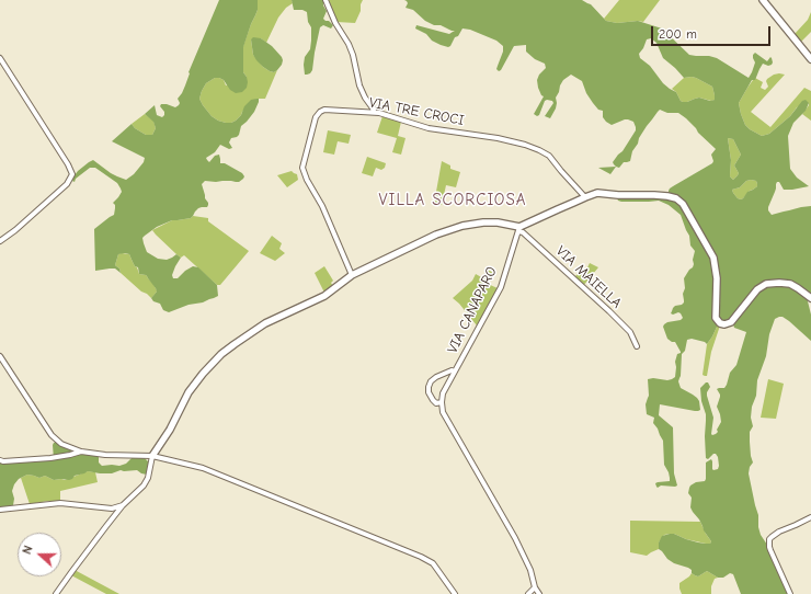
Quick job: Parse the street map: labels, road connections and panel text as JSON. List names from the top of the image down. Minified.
{"streets":{"street":["VIA TRE CROCI","VIA MAIELLA","VIA CANAPARO"]},"crossings":[["VIA MAIELLA","VIA CANAPARO"]],"districts":["VILLA SCORCIOSA"],"scale_bar":"200 m","north":"left"}
